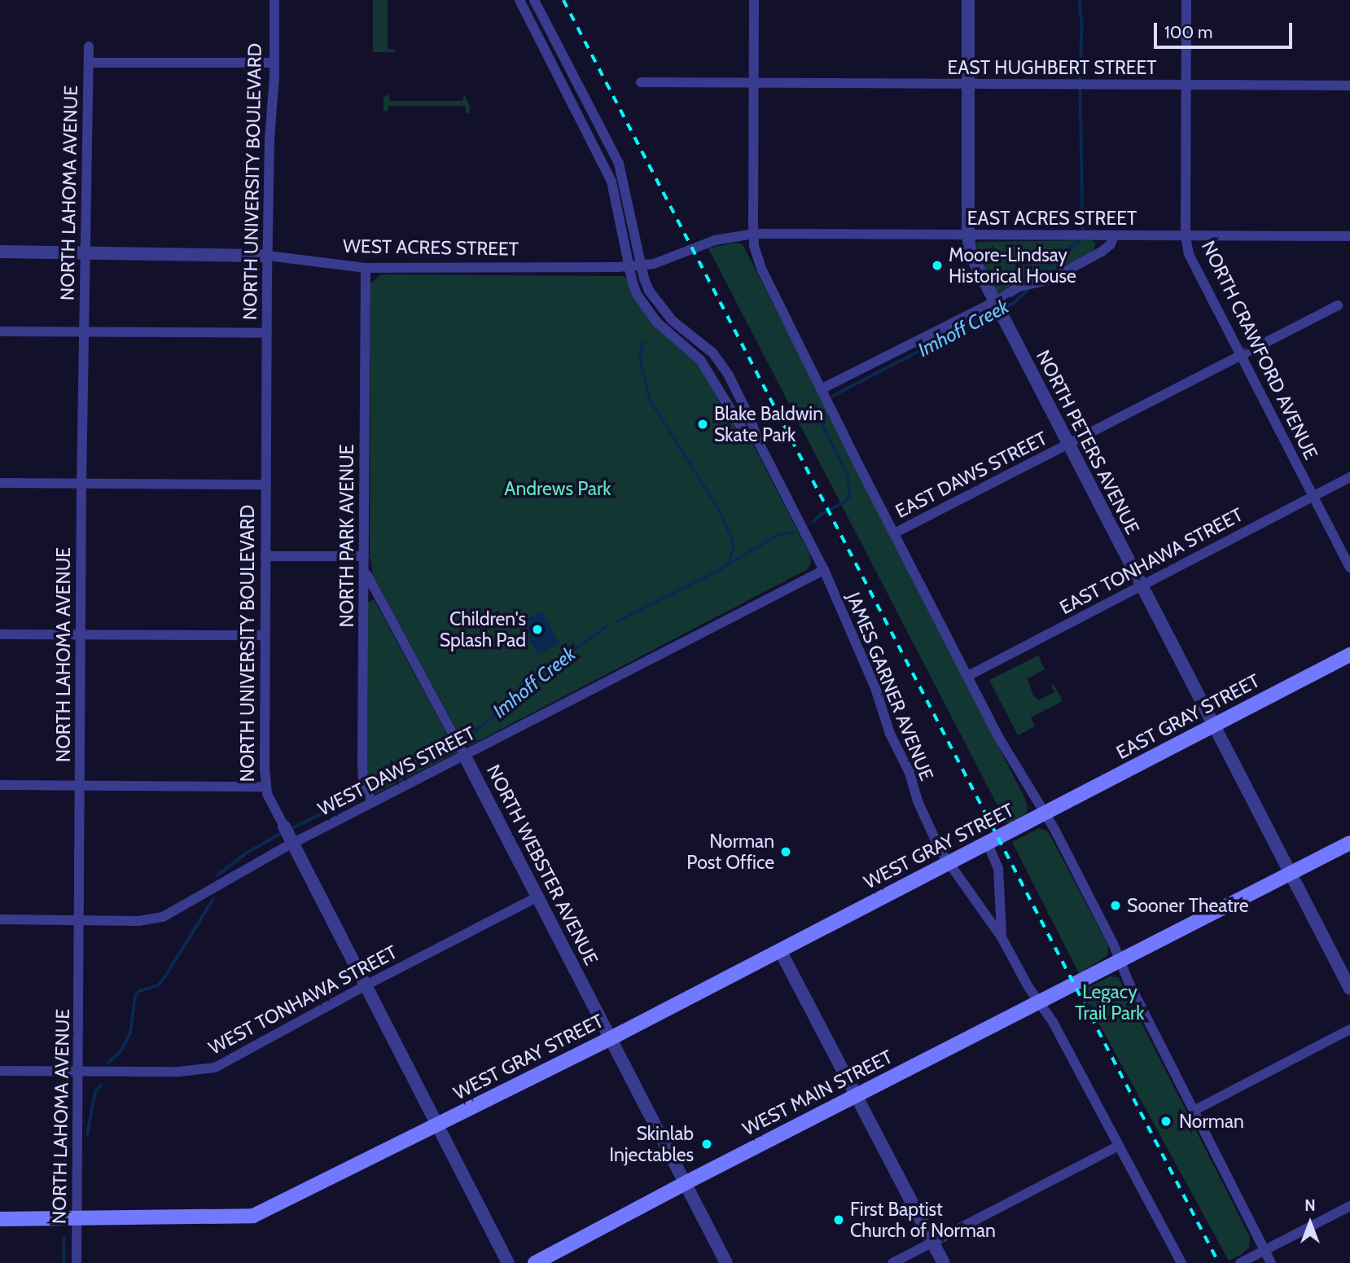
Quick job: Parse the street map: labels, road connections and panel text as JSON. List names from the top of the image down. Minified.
{"streets":{"main road":["EAST GRAY STREET","WEST GRAY STREET","WEST MAIN STREET"],"street":["EAST HUGHBERT STREET","NORTH UNIVERSITY BOULEVARD","NORTH LAHOMA AVENUE","EAST ACRES STREET","WEST ACRES STREET","NORTH CRAWFORD AVENUE","NORTH PETERS AVENUE","EAST DAWS STREET","NORTH PARK AVENUE","EAST TONHAWA STREET","JAMES GARNER AVENUE","WEST DAWS STREET","NORTH WEBSTER AVENUE","WEST TONHAWA STREET"]},"crossings":[["EAST HUGHBERT STREET","NORTH CRAWFORD AVENUE"],["EAST HUGHBERT STREET","NORTH PETERS AVENUE"],["NORTH UNIVERSITY BOULEVARD","WEST ACRES STREET"],["NORTH UNIVERSITY BOULEVARD","WEST DAWS STREET"],["NORTH UNIVERSITY BOULEVARD","WEST GRAY STREET"],["NORTH UNIVERSITY BOULEVARD","WEST TONHAWA STREET"],["NORTH LAHOMA AVENUE","WEST ACRES STREET"],["NORTH LAHOMA AVENUE","WEST DAWS STREET"],["NORTH LAHOMA AVENUE","WEST GRAY STREET"],["NORTH LAHOMA AVENUE","WEST TONHAWA STREET"],["EAST ACRES STREET","WEST ACRES STREET"],["EAST ACRES STREET","NORTH CRAWFORD AVENUE"],["EAST ACRES STREET","NORTH PETERS AVENUE"],["WEST ACRES STREET","NORTH PARK AVENUE"],["WEST ACRES STREET","JAMES GARNER AVENUE"],["NORTH CRAWFORD AVENUE","EAST DAWS STREET"],["NORTH CRAWFORD AVENUE","EAST TONHAWA STREET"],["NORTH PETERS AVENUE","EAST DAWS STREET"],["NORTH PETERS AVENUE","EAST TONHAWA STREET"],["NORTH PETERS AVENUE","EAST GRAY STREET"],["NORTH PETERS AVENUE","WEST MAIN STREET"],["NORTH PARK AVENUE","WEST DAWS STREET"],["NORTH PARK AVENUE","NORTH WEBSTER AVENUE"],["JAMES GARNER AVENUE","WEST DAWS STREET"],["JAMES GARNER AVENUE","WEST GRAY STREET"],["JAMES GARNER AVENUE","WEST MAIN STREET"],["EAST GRAY STREET","WEST GRAY STREET"],["WEST DAWS STREET","NORTH WEBSTER AVENUE"],["WEST GRAY STREET","NORTH WEBSTER AVENUE"],["NORTH WEBSTER AVENUE","WEST TONHAWA STREET"],["NORTH WEBSTER AVENUE","WEST MAIN STREET"]],"water":["Imhoff Creek"],"parks":["Andrews Park","Legacy Trail Park"],"places":["Moore-Lindsay Historical House","Blake Baldwin Skate Park","Children's Splash Pad","Norman Post Office","Sooner Theatre","Norman","Skinlab Injectables","First Baptist Church of Norman"],"scale_bar":"100 m","north":"top"}
